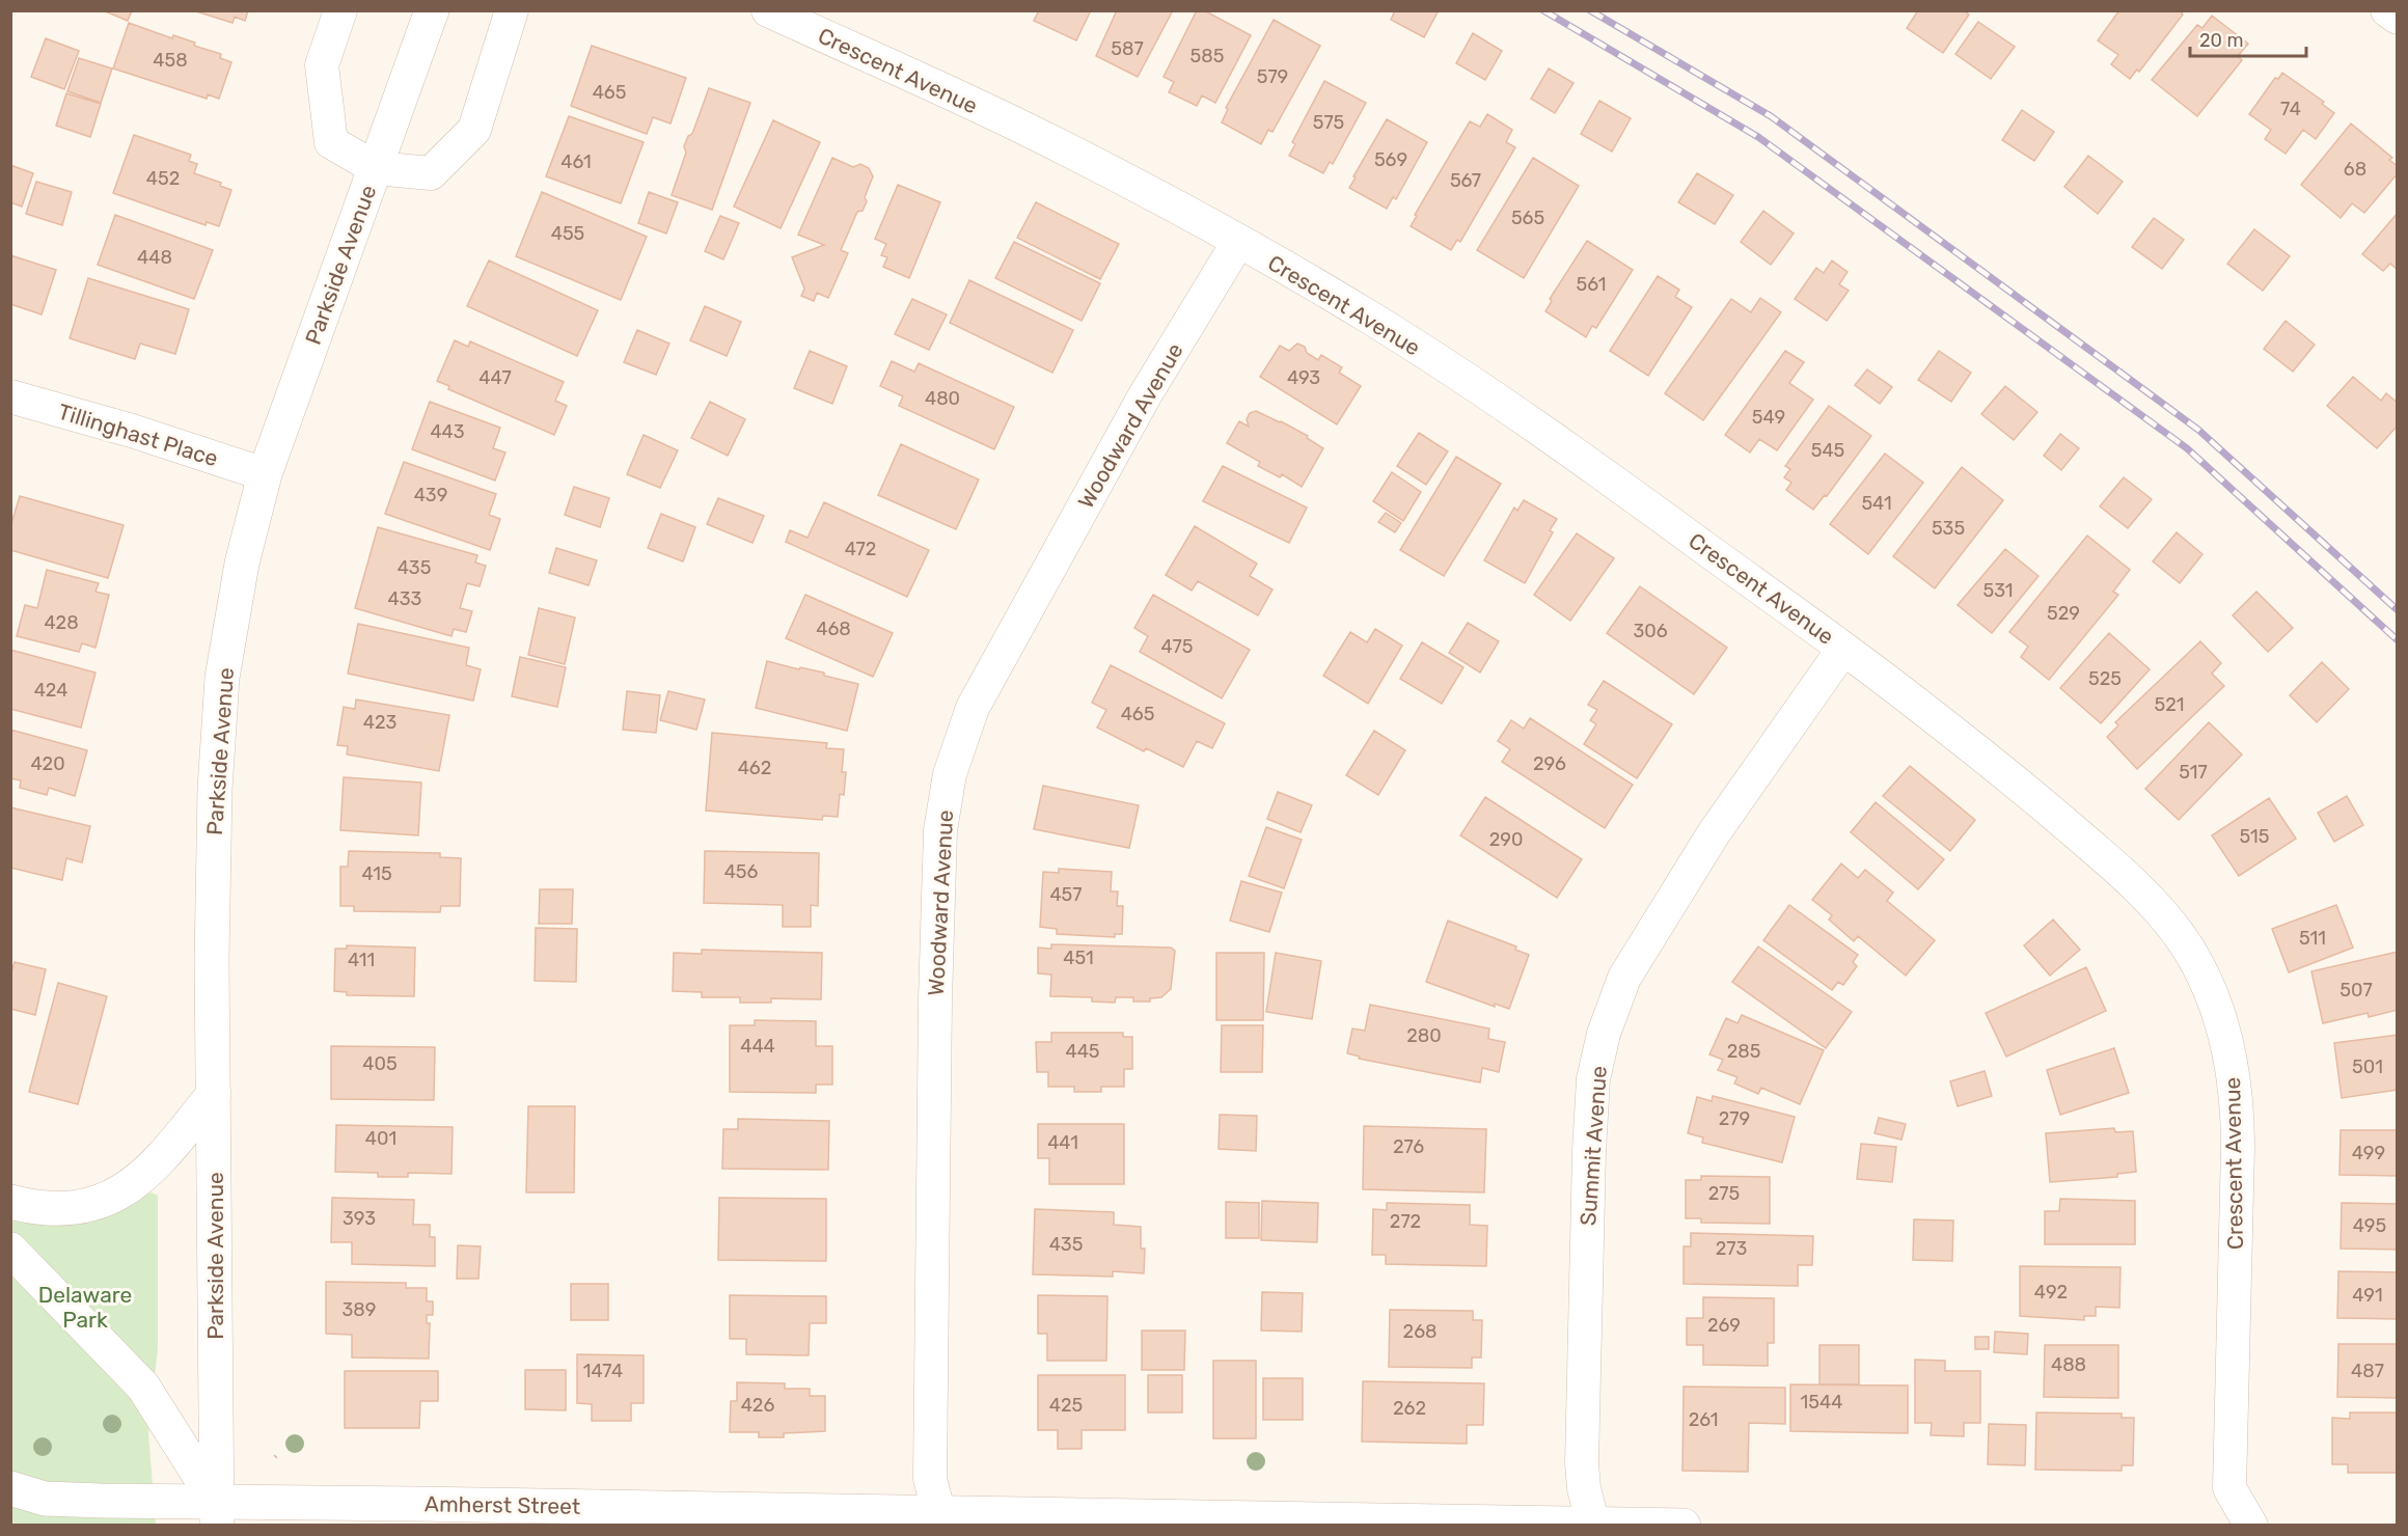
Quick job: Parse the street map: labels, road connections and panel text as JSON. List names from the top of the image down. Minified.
{"streets":{"street":["Crescent Avenue","Parkside Avenue","Woodward Avenue","Tillinghast Place","Summit Avenue","Amherst Street"]},"crossings":[["Crescent Avenue","Woodward Avenue"],["Crescent Avenue","Summit Avenue"],["Parkside Avenue","Tillinghast Place"],["Parkside Avenue","Amherst Street"],["Woodward Avenue","Amherst Street"],["Summit Avenue","Amherst Street"]],"parks":["Delaware Park"],"house_numbers":["587","585","458","579","465","74","575","569","461","68","452","567","565","455","448","561","447","493","480","549","443","545","439","541","535","472","435","531","433","529","428","468","306","475","525","424","521","465","423","420","296","462","517","515","290","456","415","457","511","451","411","507","280","444","445","285","405","501","279","401","441","276","499","275","393","272","495","435","273","492","491","389","269","268","488","1474","487","1544","426","425","262","261"],"scale_bar":"20 m"}
